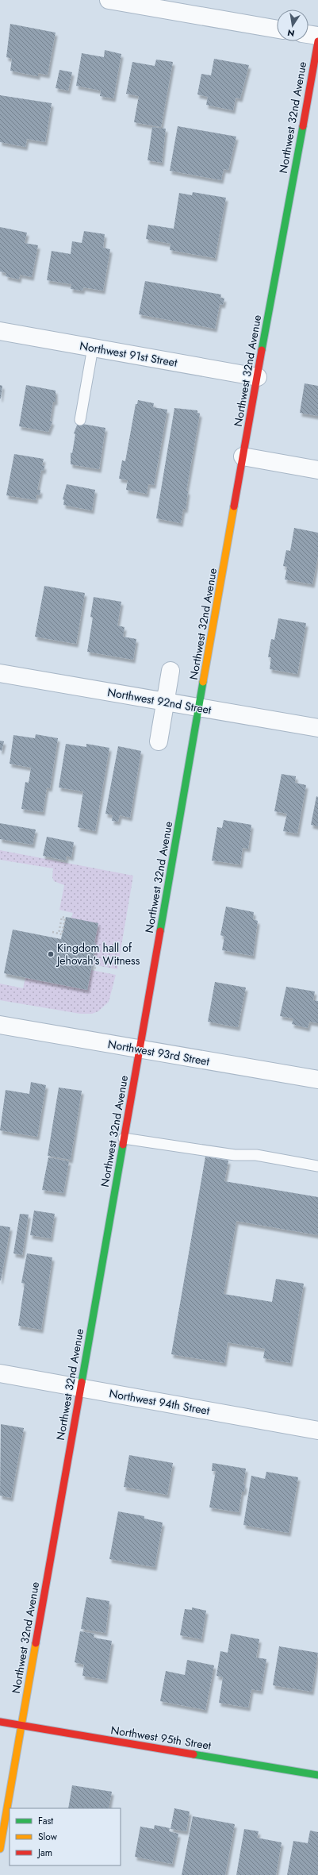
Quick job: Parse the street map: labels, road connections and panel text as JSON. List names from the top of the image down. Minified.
{"streets":{"main road":["Northwest 32nd Avenue","Northwest 95th Street"],"street":["Northwest 91st Street","Northwest 92nd Street","Northwest 93rd Street","Northwest 94th Street"]},"crossings":[["Northwest 32nd Avenue","Northwest 91st Street"],["Northwest 32nd Avenue","Northwest 92nd Street"],["Northwest 32nd Avenue","Northwest 93rd Street"],["Northwest 32nd Avenue","Northwest 94th Street"],["Northwest 32nd Avenue","Northwest 95th Street"]],"places":["Kingdom hall of Jehovah's Witness"],"legend":["Fast","Slow","Jam"],"north":"bottom"}
